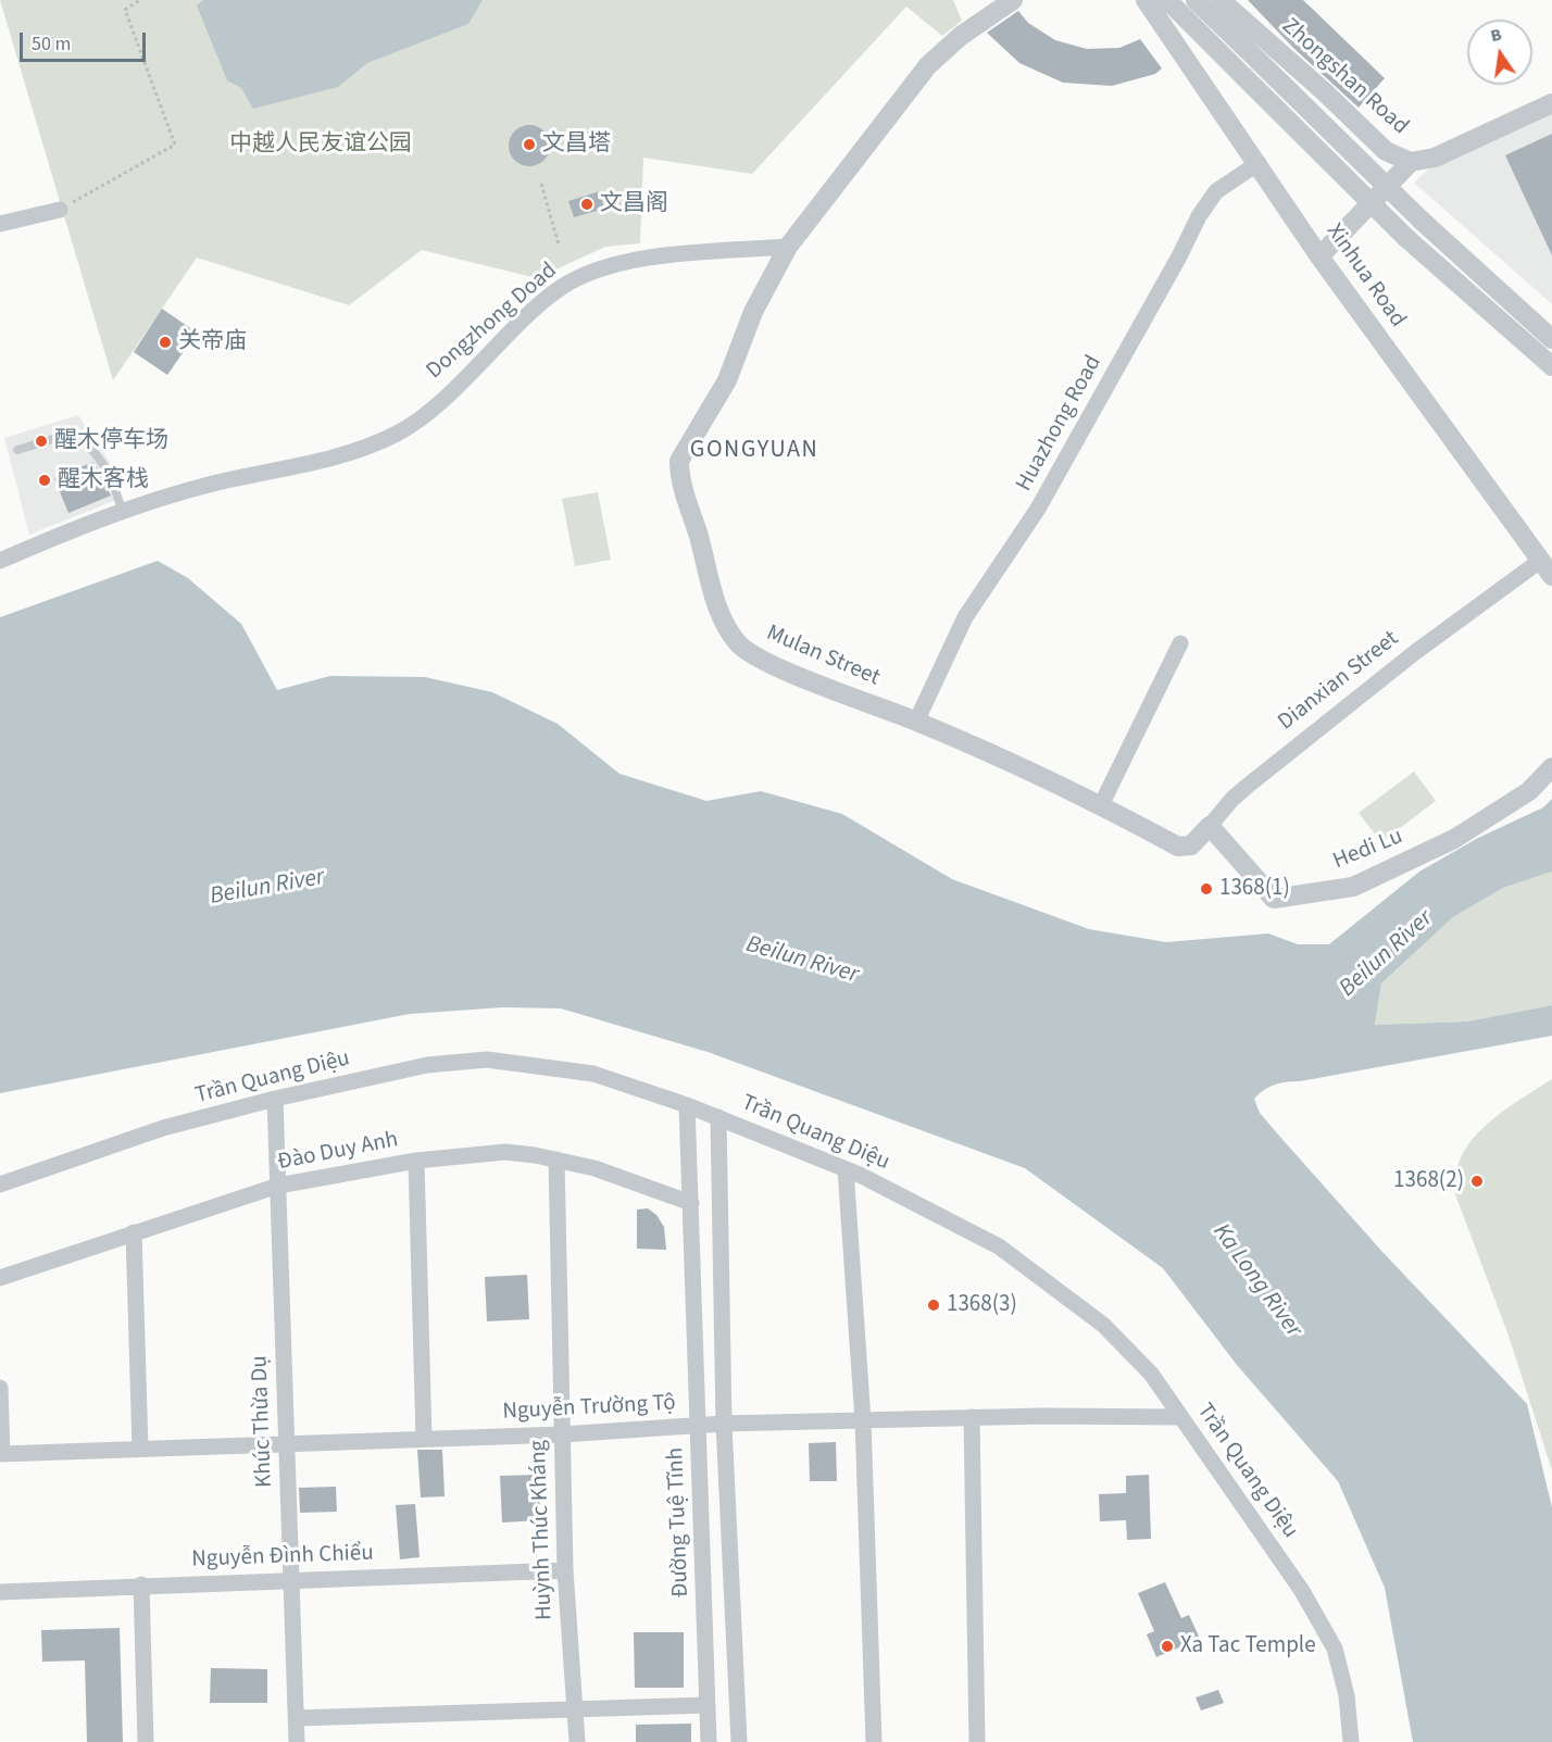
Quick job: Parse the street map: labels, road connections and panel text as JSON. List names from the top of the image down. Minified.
{"streets":{"street":["Zhongshan Road","Xinhua Road","Dongzhong Doad","Huazhong Road","Mulan Street","Dianxian Street","Hedi Lu","Trần Quang Diệu","Đào Duy Anh","Nguyễn Trường Tộ","Khúc Thừa Dụ","Đường Tuệ Tĩnh","Huỳnh Thúc Kháng","Nguyễn Đình Chiểu"]},"crossings":[["Xinhua Road","Huazhong Road"],["Xinhua Road","Dianxian Street"],["Dongzhong Doad","Mulan Street"],["Huazhong Road","Mulan Street"],["Mulan Street","Dianxian Street"],["Dianxian Street","Hedi Lu"],["Trần Quang Diệu","Nguyễn Trường Tộ"],["Trần Quang Diệu","Khúc Thừa Dụ"],["Trần Quang Diệu","Đường Tuệ Tĩnh"],["Đào Duy Anh","Khúc Thừa Dụ"],["Đào Duy Anh","Đường Tuệ Tĩnh"],["Đào Duy Anh","Huỳnh Thúc Kháng"],["Nguyễn Trường Tộ","Khúc Thừa Dụ"],["Nguyễn Trường Tộ","Đường Tuệ Tĩnh"],["Nguyễn Trường Tộ","Huỳnh Thúc Kháng"],["Khúc Thừa Dụ","Nguyễn Đình Chiểu"],["Huỳnh Thúc Kháng","Nguyễn Đình Chiểu"]],"districts":["GONGYUAN"],"water":["Beilun River","Ka Long River"],"parks":["中越人民友谊公园"],"places":["文昌塔","文昌阁","关帝庙","醒木停车场","醒木客栈","1368(1)","1368(2)","1368(3)","Xa Tac Temple"],"scale_bar":"50 m","north":"top"}
